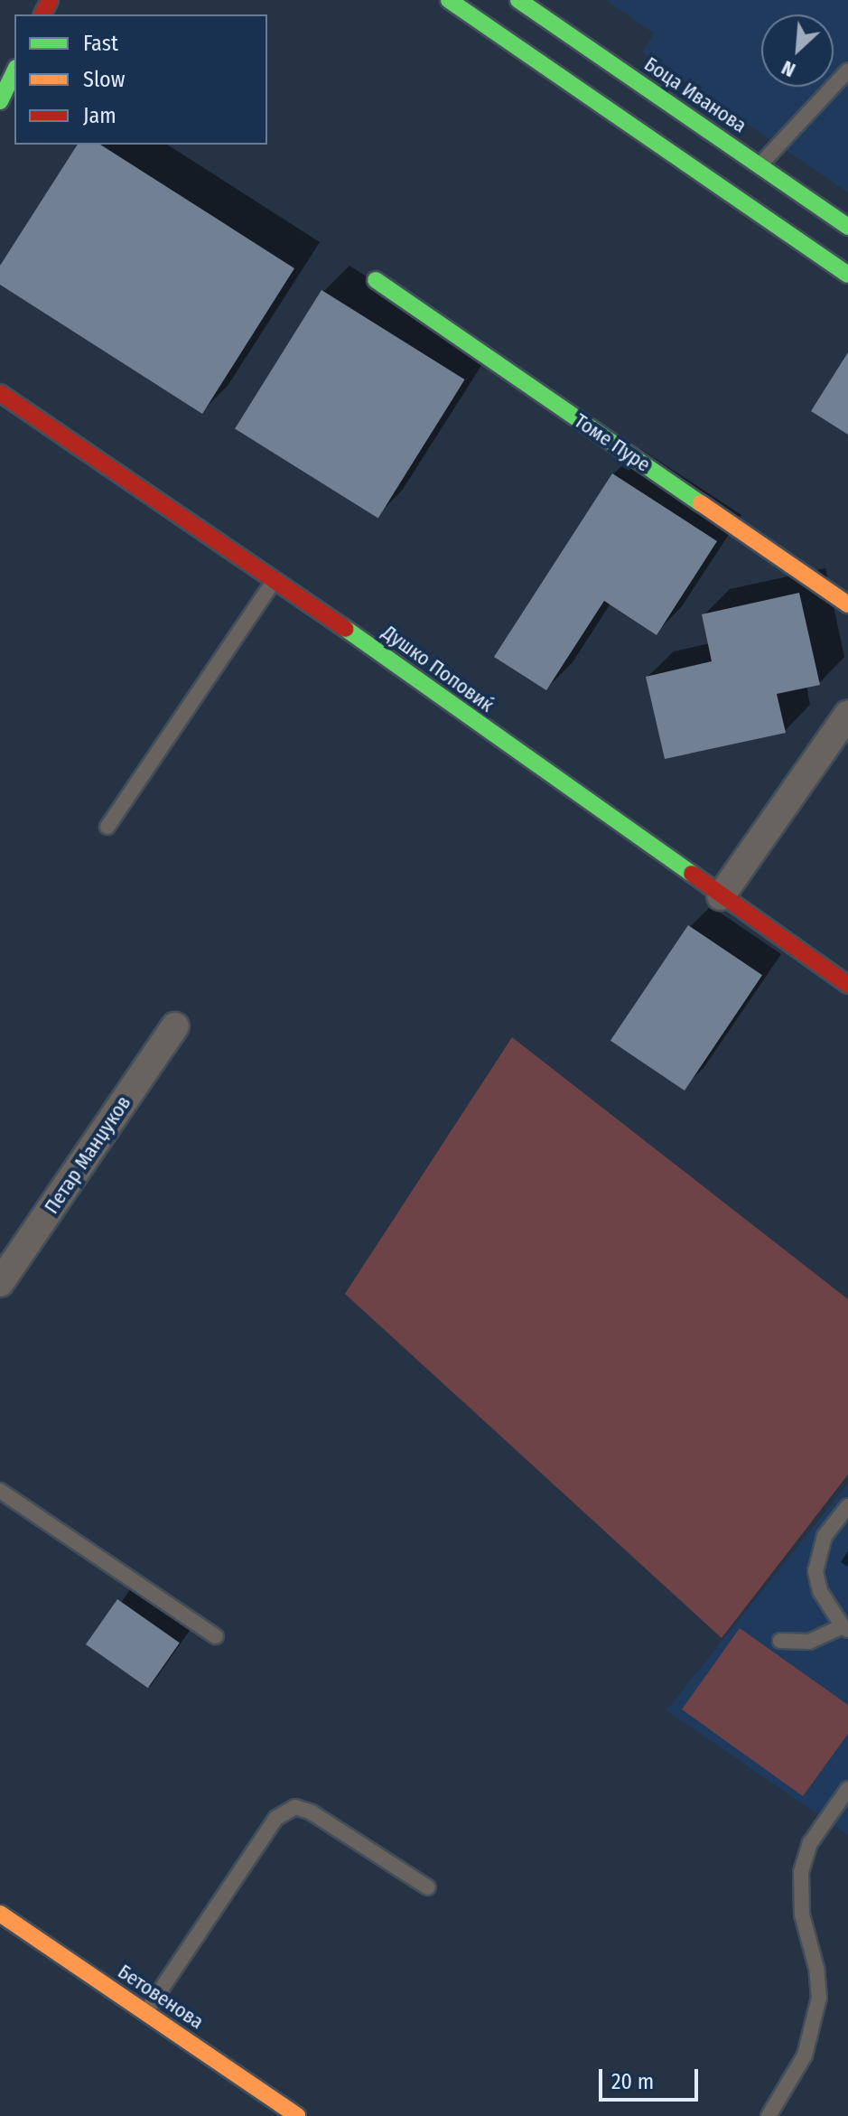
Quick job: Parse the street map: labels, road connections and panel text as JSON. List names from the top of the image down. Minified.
{"streets":{"street":["Боца Иванова","Томе Пуре","Душко Поповиќ","Петар Манџуков","Бетовенова"]},"legend":["Fast","Slow","Jam"],"scale_bar":"20 m","north":"bottom left"}
